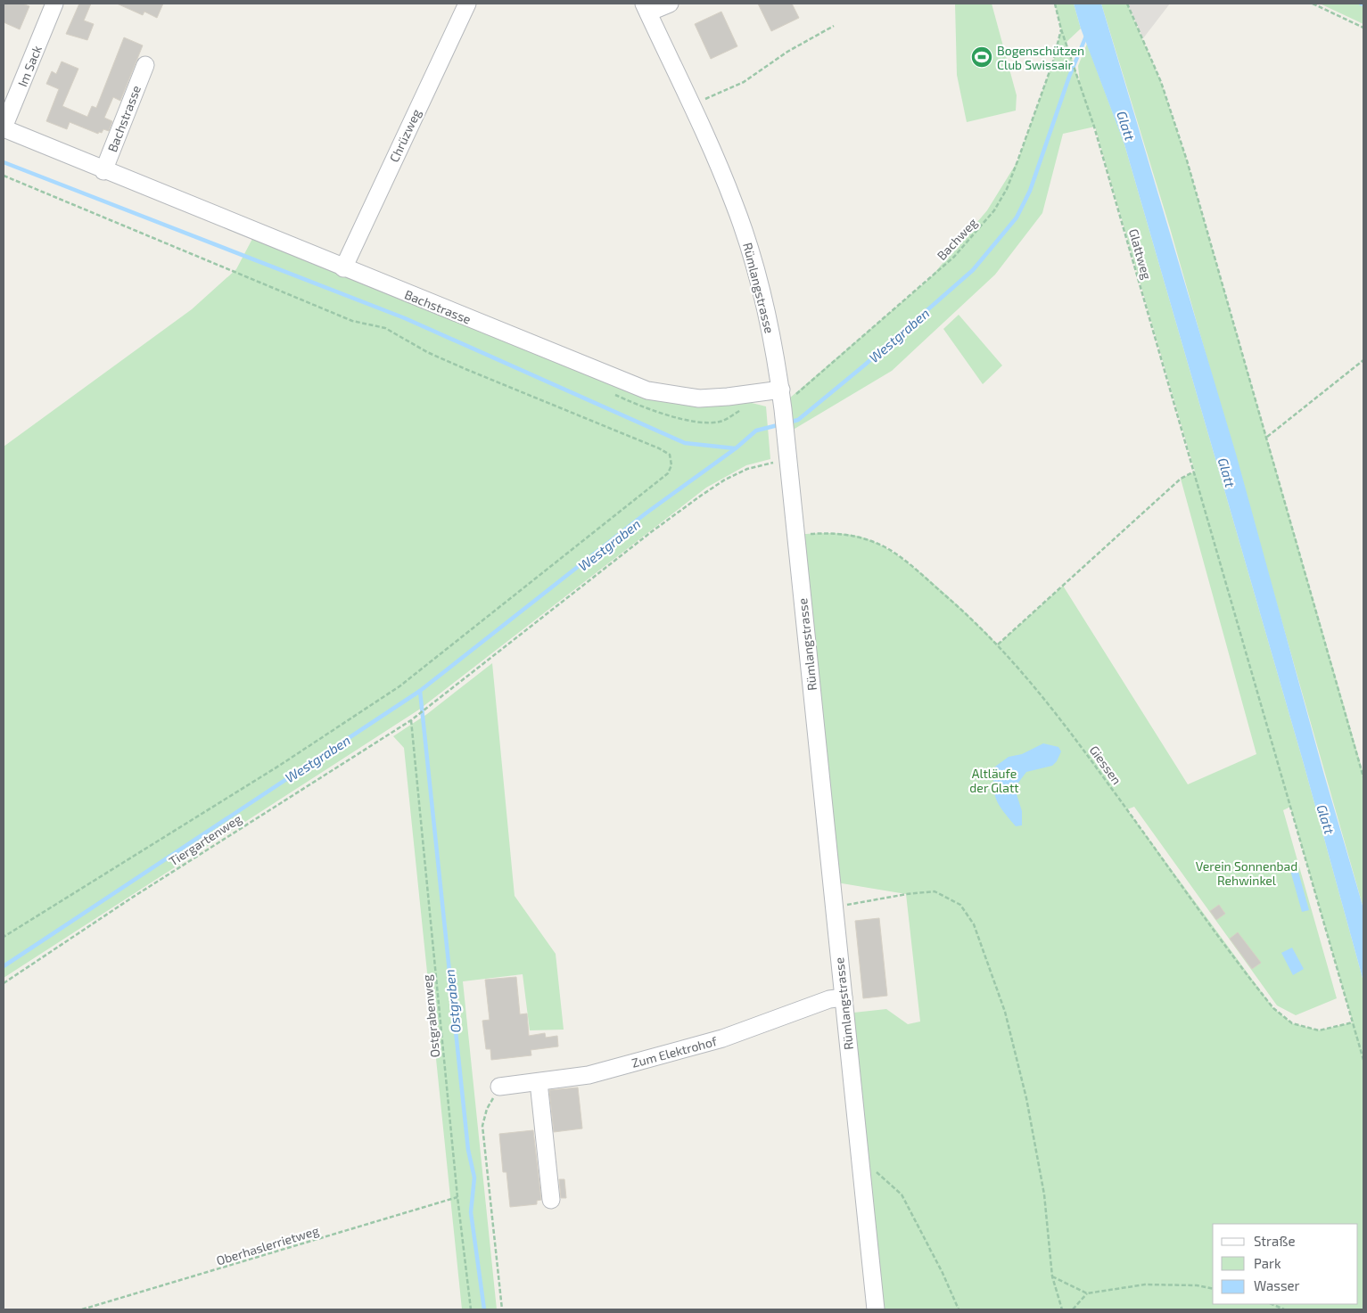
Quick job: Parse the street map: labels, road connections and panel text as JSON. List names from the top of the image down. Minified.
{"streets":{"street":["Im Sack","Bachstrasse","Chrüzweg","Rümlangstrasse","Zum Elektrohof"],"path":["Bachweg","Glattweg","Giessen","Tiergartenweg","Ostgrabenweg","Oberhaslerrietweg"]},"crossings":[["Im Sack","Bachstrasse"],["Bachstrasse","Chrüzweg"],["Bachstrasse","Bachweg"],["Bachstrasse","Rümlangstrasse"],["Bachweg","Glattweg"],["Bachweg","Rümlangstrasse"],["Glattweg","Giessen"],["Rümlangstrasse","Zum Elektrohof"],["Tiergartenweg","Ostgrabenweg"],["Ostgrabenweg","Oberhaslerrietweg"]],"water":["Glatt","Westgraben","Ostgraben"],"parks":["Altläufe der Glatt","Verein Sonnenbad Rehwinkel"],"places":{"sports":["Bogenschützen Club Swissair"]},"legend":["Straße","Park","Wasser"]}
